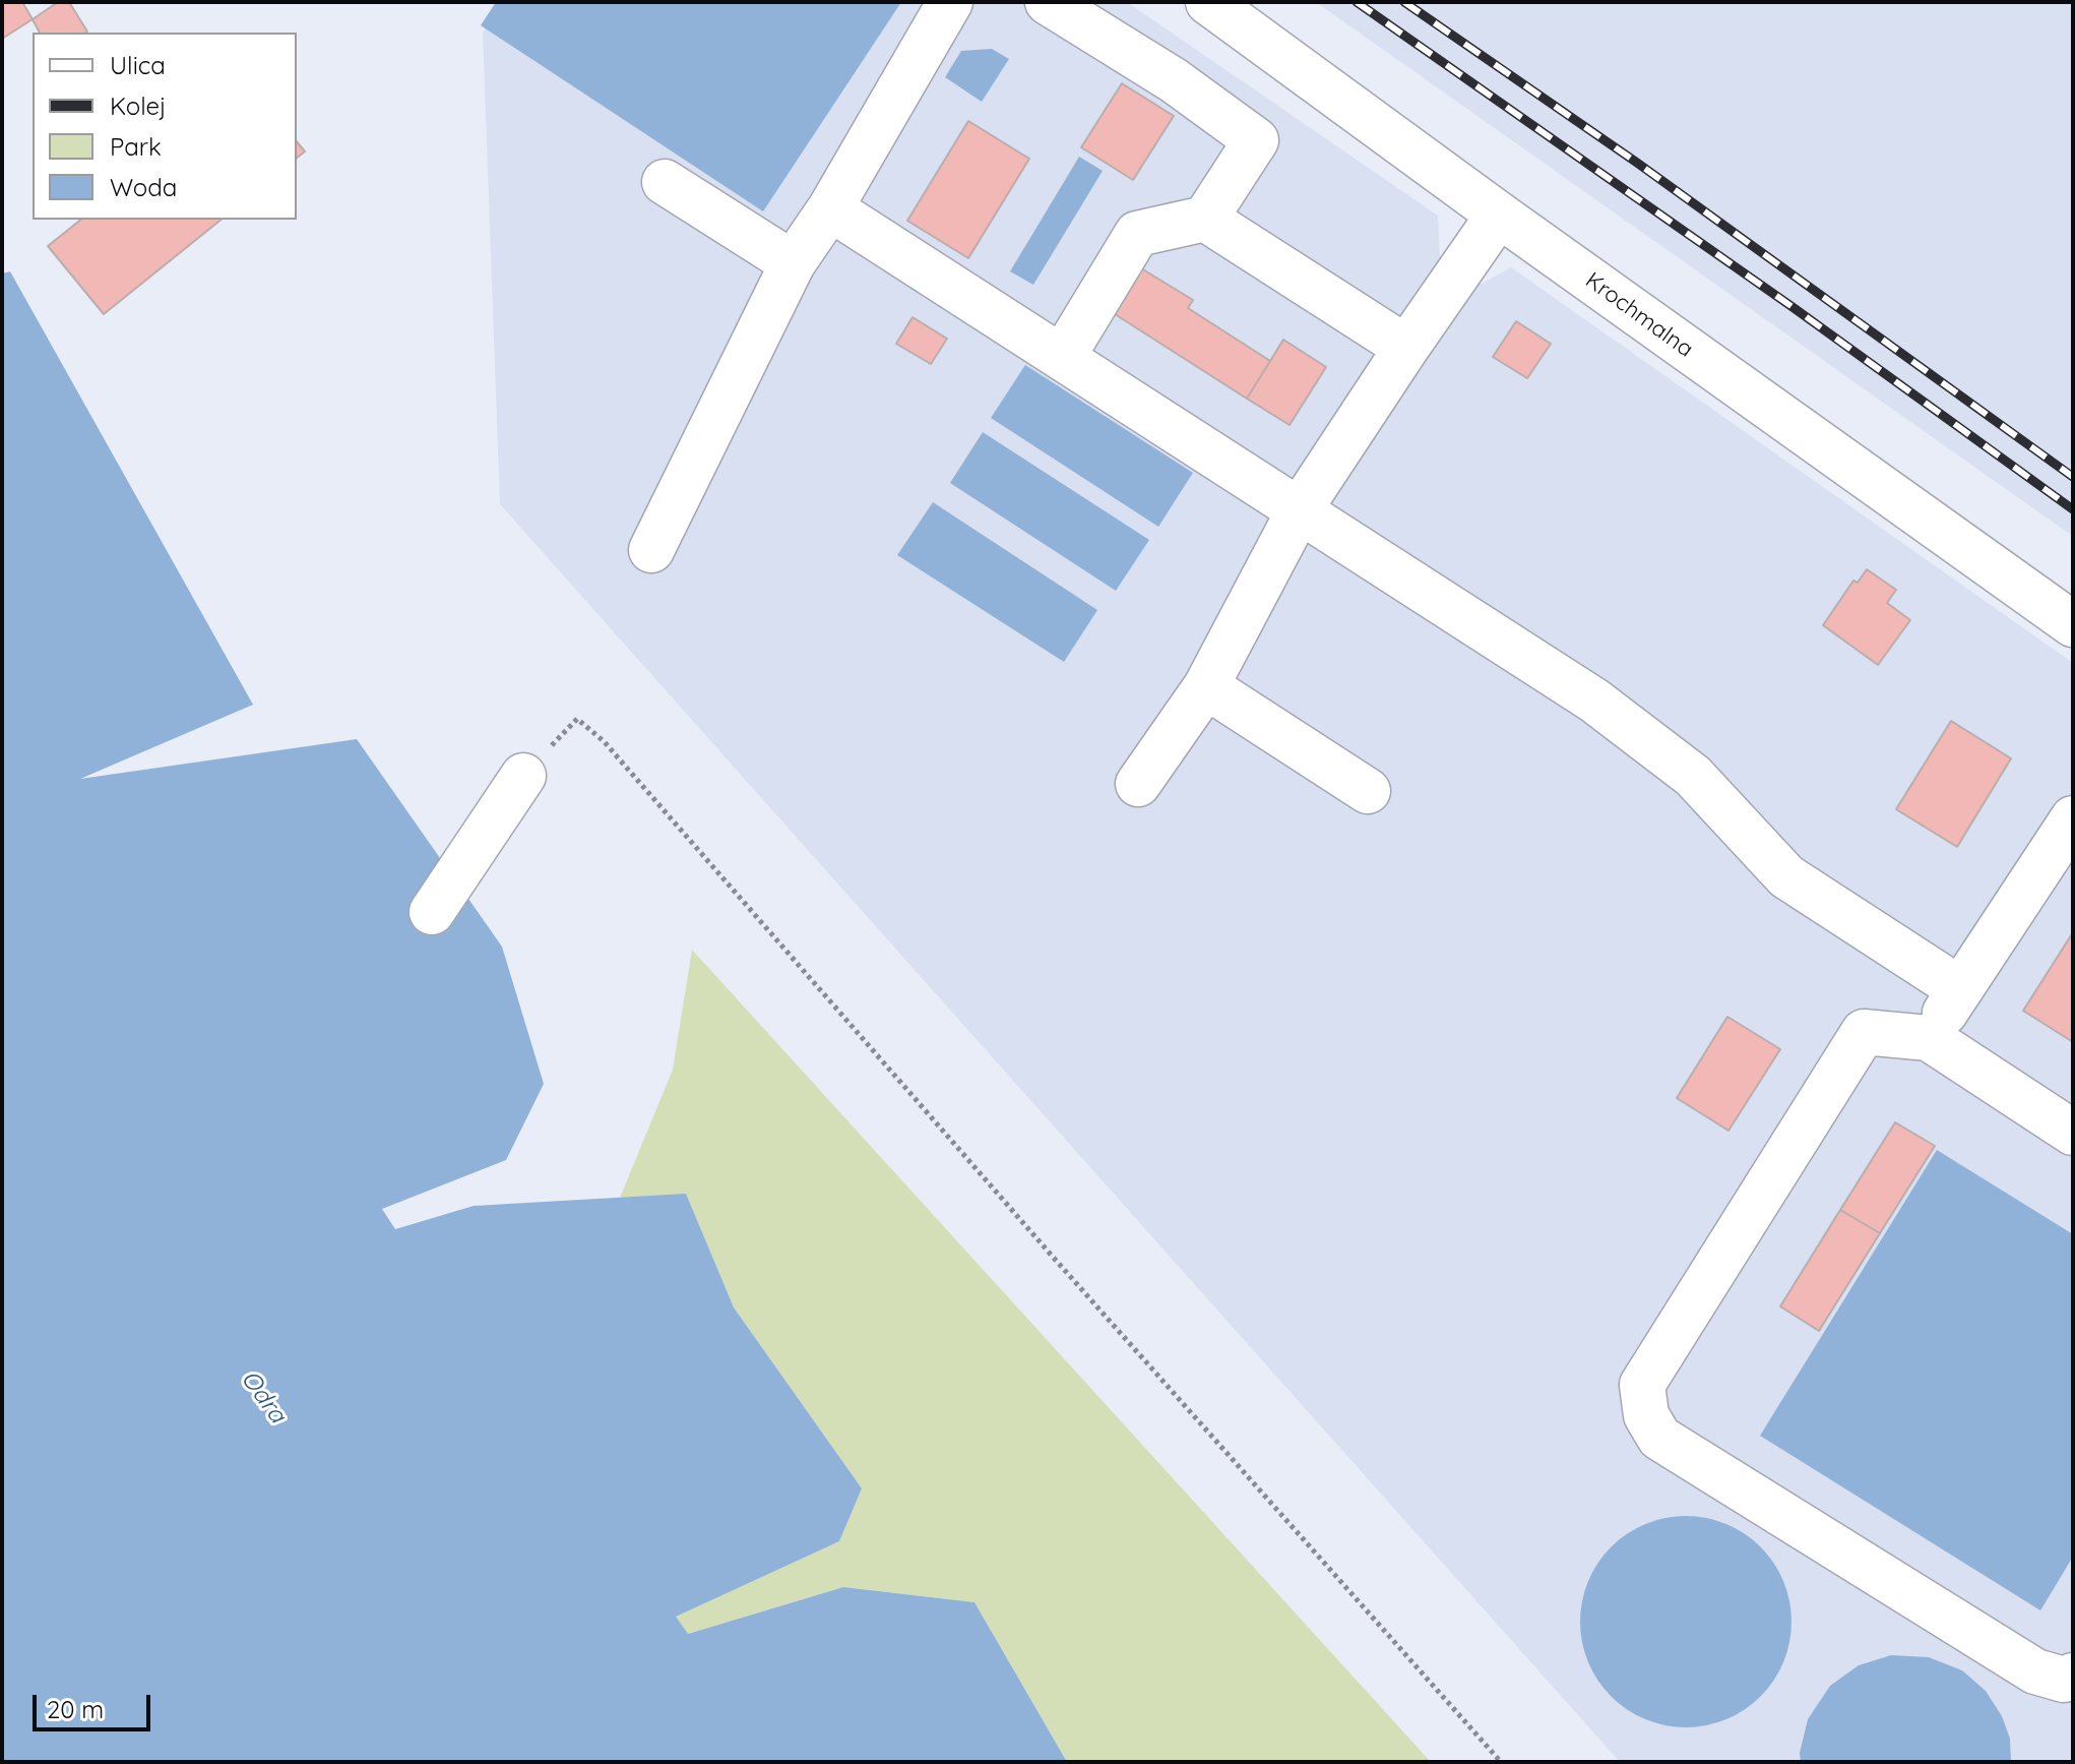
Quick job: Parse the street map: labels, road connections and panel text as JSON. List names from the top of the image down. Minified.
{"streets":{"street":["Krochmalna"]},"water":["Odra"],"legend":["Ulica","Kolej","Park","Woda"],"scale_bar":"20 m"}
